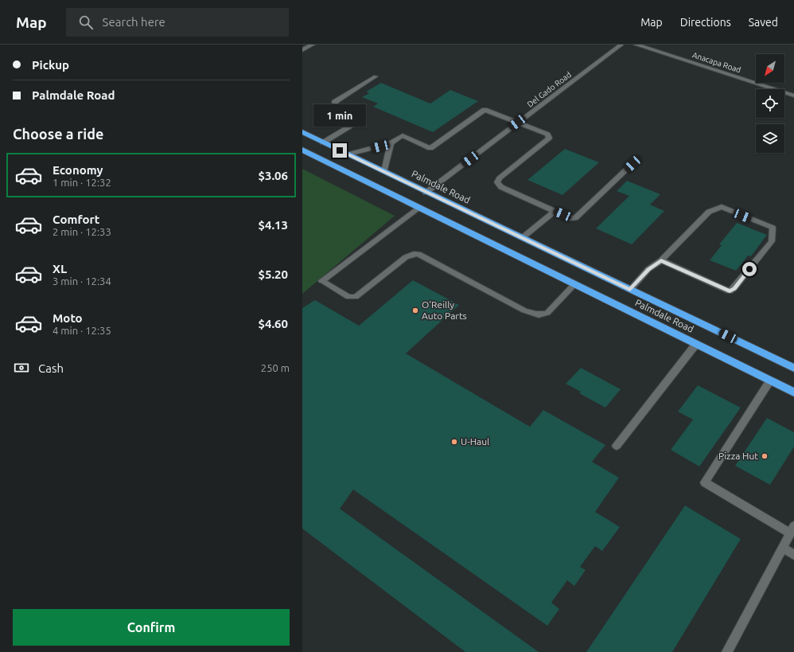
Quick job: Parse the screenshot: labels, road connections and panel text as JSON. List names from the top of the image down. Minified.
{"streets":{"highway":["Palmdale Road"],"street":["Anacapa Road","Del Gado Road"]},"crossings":[["Del Gado Road","Palmdale Road"]],"places":["O'Reilly Auto Parts","U-Haul","Pizza Hut"],"north":"bottom left","page":{"header":"Map","search":"Search here","nav":["Map","Directions","Saved"],"banner":["Pickup","Palmdale Road"],"bubble":"1 min","heading":"Choose a ride","list":[{"name":"Economy","note":"1 min · 12:32","value":"$3.06"},{"name":"Comfort","note":"2 min · 12:33","value":"$4.13"},{"name":"XL","note":"3 min · 12:34","value":"$5.20"},{"name":"Moto","note":"4 min · 12:35","value":"$4.60"}],"pay":["Cash","250 m"],"buttons":"Confirm"}}
